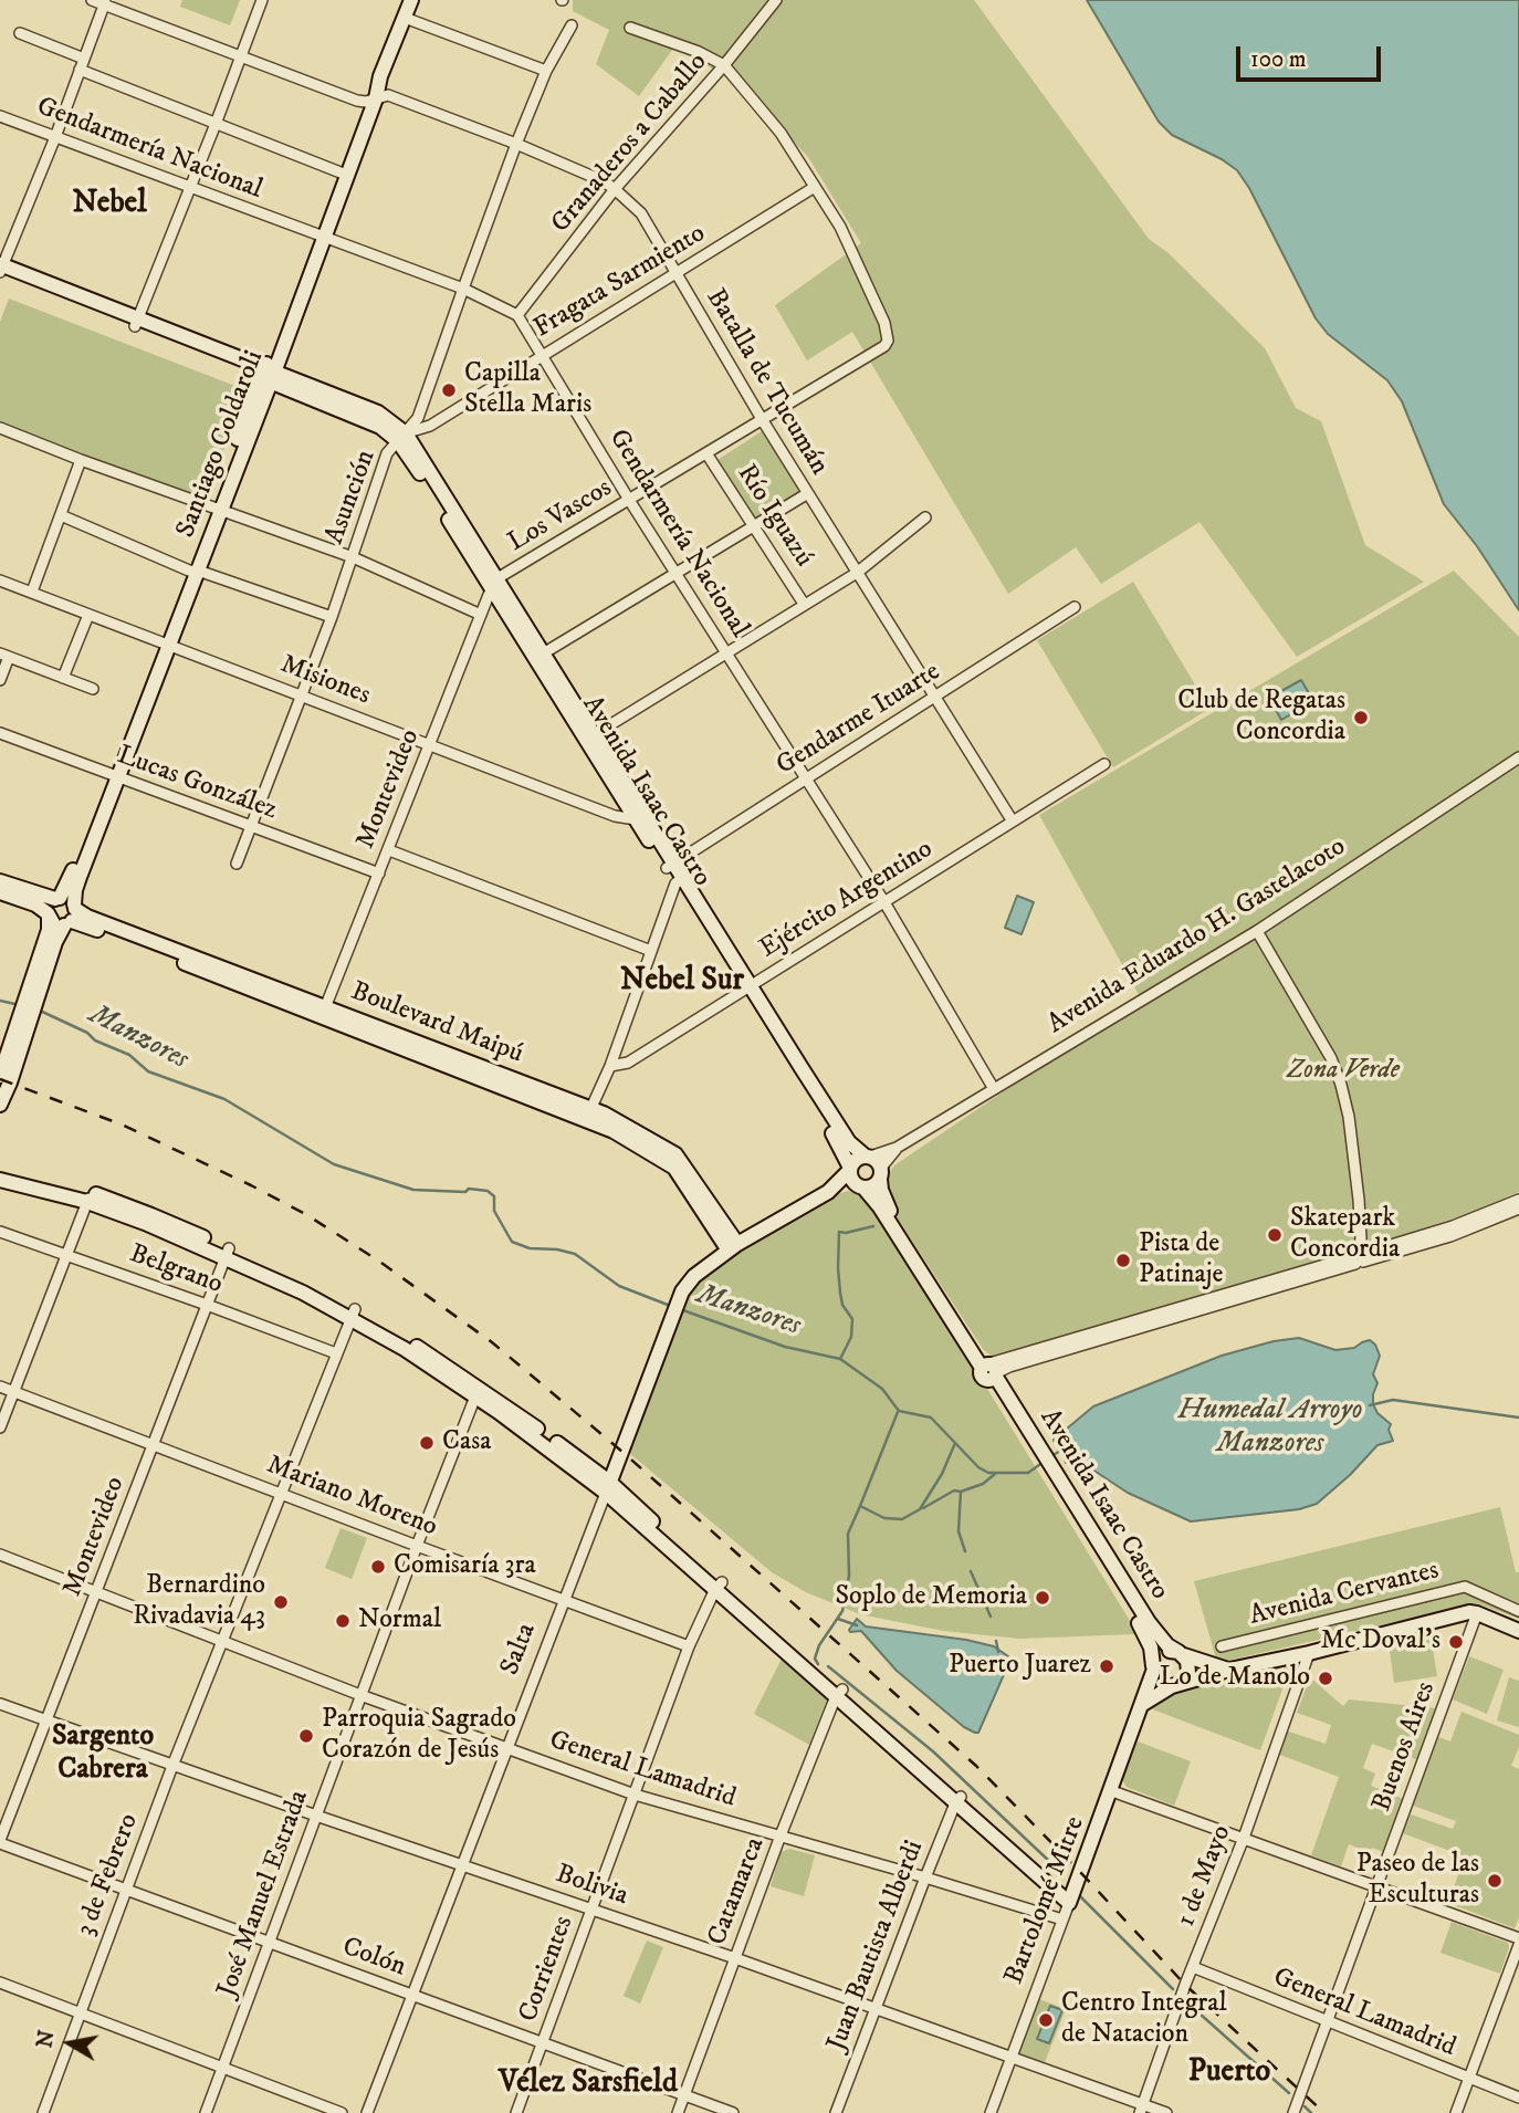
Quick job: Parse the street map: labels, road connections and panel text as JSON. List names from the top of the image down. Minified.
{"streets":{"main road":["Santiago Coldaroli","Avenida Isaac Castro","Boulevard Maipú","Salta","Bartolomé Mitre"],"street":["Granaderos a Caballo","Gendarmería Nacional","Fragata Sarmiento","Batalla de Tucumán","Asunción","Los Vascos","Río Iguazú","Misiones","Gendarme Ituarte","Lucas González","Montevideo","Ejército Argentino","Avenida Eduardo H. Gastelacoto","Belgrano","Mariano Moreno","Avenida Cervantes","Buenos Aires","General Lamadrid","3 de Febrero","1 de Mayo","Bolivia","Catamarca","José Manuel Estrada","Juan Bautista Alberdi","Colón","Corrientes"]},"crossings":[["Granaderos a Caballo","Gendarmería Nacional"],["Granaderos a Caballo","Batalla de Tucumán"],["Gendarmería Nacional","Fragata Sarmiento"],["Gendarmería Nacional","Santiago Coldaroli"],["Gendarmería Nacional","Asunción"],["Gendarmería Nacional","Los Vascos"],["Gendarmería Nacional","Gendarme Ituarte"],["Gendarmería Nacional","Ejército Argentino"],["Gendarmería Nacional","Avenida Eduardo H. Gastelacoto"],["Fragata Sarmiento","Batalla de Tucumán"],["Fragata Sarmiento","Asunción"],["Fragata Sarmiento","Los Vascos"],["Fragata Sarmiento","Avenida Isaac Castro"],["Batalla de Tucumán","Santiago Coldaroli"],["Batalla de Tucumán","Asunción"],["Batalla de Tucumán","Los Vascos"],["Batalla de Tucumán","Gendarme Ituarte"],["Batalla de Tucumán","Ejército Argentino"],["Santiago Coldaroli","Misiones"],["Santiago Coldaroli","Lucas González"],["Santiago Coldaroli","Boulevard Maipú"],["Asunción","Misiones"],["Asunción","Lucas González"],["Asunción","Avenida Isaac Castro"],["Los Vascos","Río Iguazú"],["Los Vascos","Montevideo"],["Los Vascos","Avenida Isaac Castro"],["Misiones","Montevideo"],["Misiones","Avenida Isaac Castro"],["Gendarme Ituarte","Avenida Isaac Castro"],["Lucas González","Montevideo"],["Montevideo","Avenida Isaac Castro"],["Montevideo","Boulevard Maipú"],["Montevideo","Belgrano"],["Montevideo","Mariano Moreno"],["Montevideo","General Lamadrid"],["Montevideo","Bolivia"],["Montevideo","Colón"],["Avenida Isaac Castro","Ejército Argentino"],["Avenida Isaac Castro","Avenida Eduardo H. Gastelacoto"],["Avenida Isaac Castro","Bartolomé Mitre"],["Boulevard Maipú","Salta"],["Belgrano","3 de Febrero"],["Mariano Moreno","Salta"],["Mariano Moreno","3 de Febrero"],["Mariano Moreno","José Manuel Estrada"],["Mariano Moreno","Corrientes"],["Salta","General Lamadrid"],["Salta","Bolivia"],["Salta","Colón"],["Buenos Aires","General Lamadrid"],["General Lamadrid","3 de Febrero"],["General Lamadrid","1 de Mayo"],["General Lamadrid","Catamarca"],["General Lamadrid","José Manuel Estrada"],["General Lamadrid","Bartolomé Mitre"],["General Lamadrid","Juan Bautista Alberdi"],["General Lamadrid","Corrientes"],["3 de Febrero","Bolivia"],["3 de Febrero","Colón"],["1 de Mayo","Bolivia"],["Bolivia","Catamarca"],["Bolivia","José Manuel Estrada"],["Bolivia","Bartolomé Mitre"],["Bolivia","Juan Bautista Alberdi"],["Bolivia","Corrientes"],["Catamarca","Colón"],["José Manuel Estrada","Colón"],["Colón","Corrientes"]],"districts":["Nebel","Nebel Sur","Sargento Cabrera","Puerto","Vélez Sarsfield"],"water":["Manzores","Humedal Arroyo Manzores"],"parks":["Zona Verde"],"places":["Capilla Stella Maris","Club de Regatas Concordia","Skatepark Concordia","Pista de Patinaje","Casa","Comisaría 3ra","Soplo de Memoria","Bernardino Rivadavia 43","Normal","Mc Doval's","Puerto Juarez","Lo de Manolo","Parroquia Sagrado Corazón de Jesús","Paseo de las Esculturas","Centro Integral de Natacion"],"scale_bar":"100 m","north":"left"}
